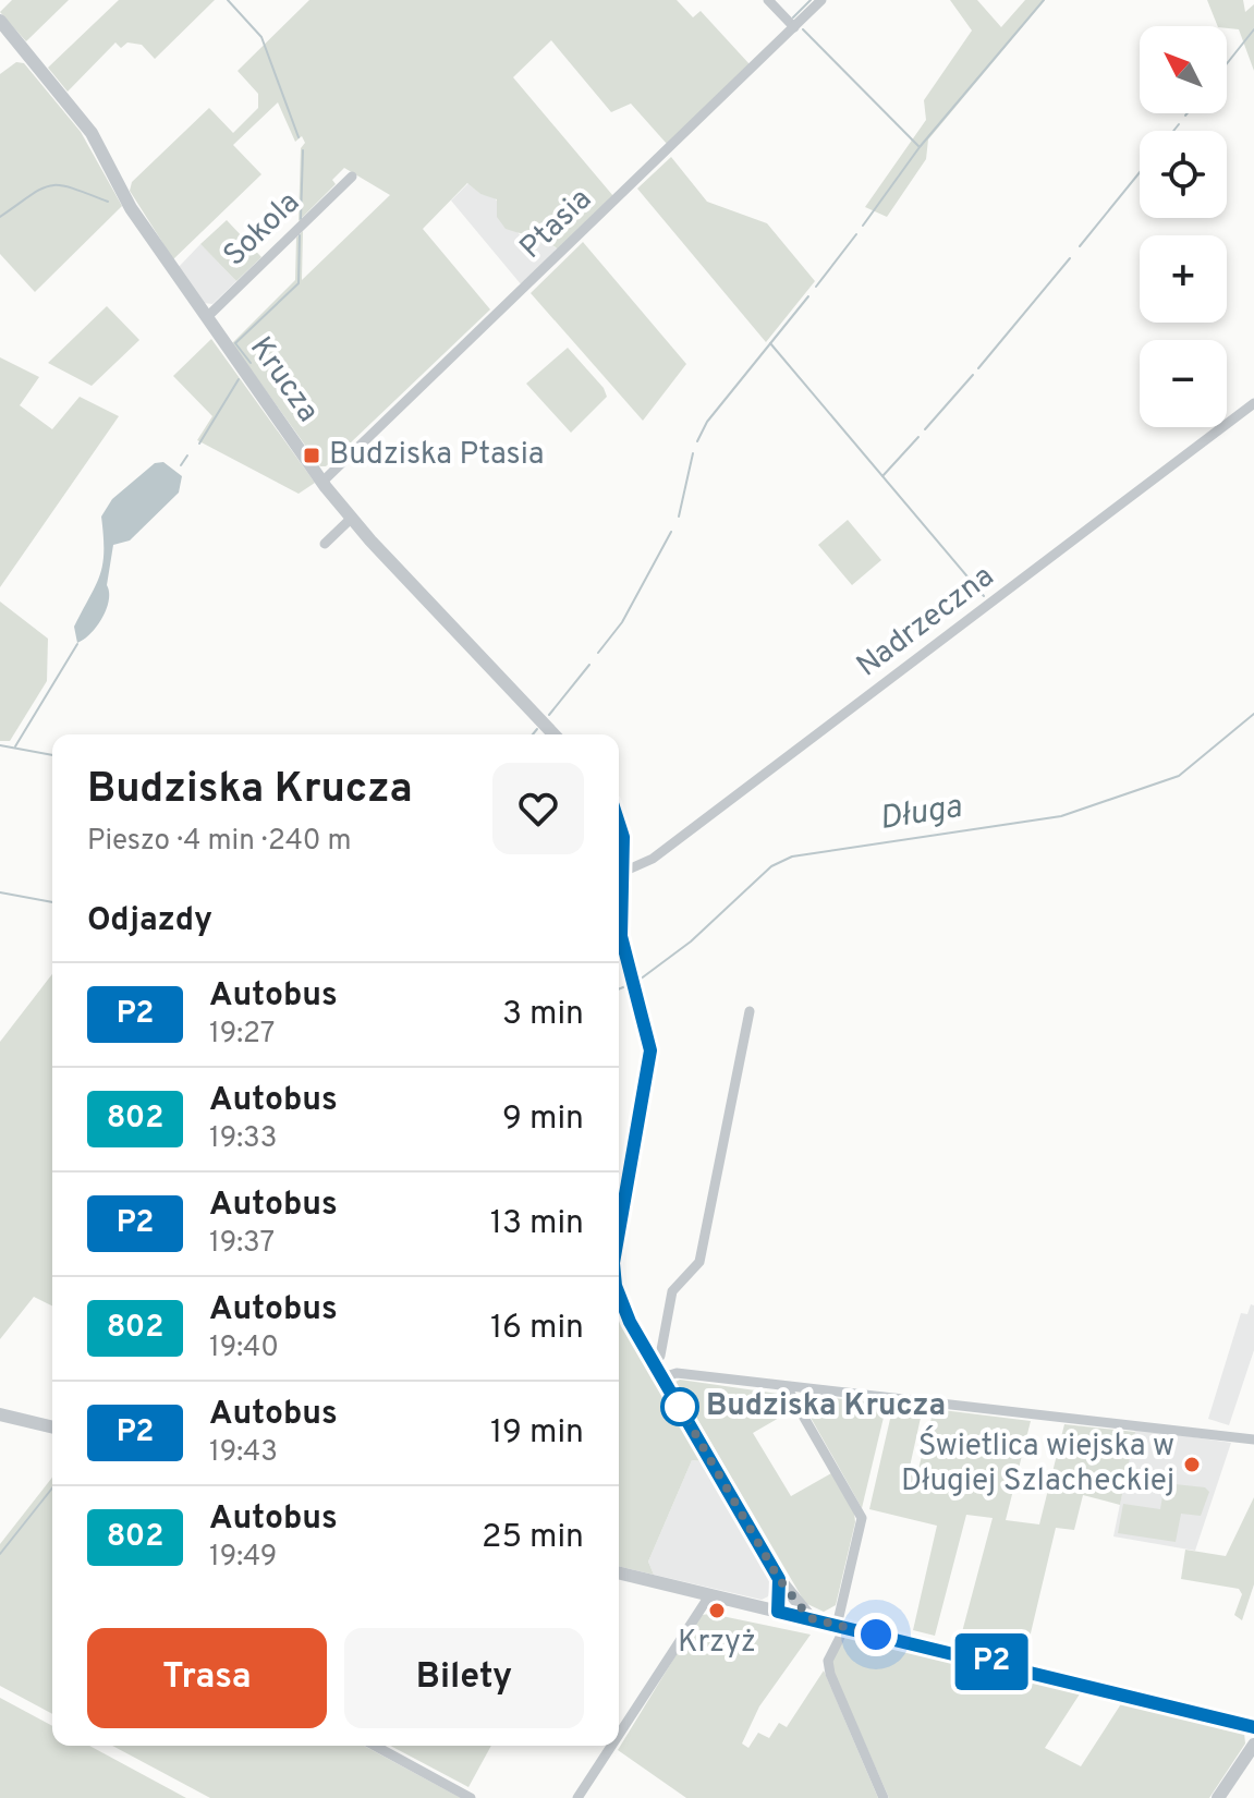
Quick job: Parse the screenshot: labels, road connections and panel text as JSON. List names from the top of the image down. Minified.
{"streets":{"street":["Ptasia","Sokola","Krucza","Nadrzeczna"]},"crossings":[["Ptasia","Krucza"],["Sokola","Krucza"]],"water":["Długa"],"places":{"transit":["Budziska Ptasia"],"other":["Budziska Krucza","Świetlica wiejska w Długiej Szlacheckiej","Krzyż"]},"lines":["bus line P2"],"north":"top left","page":{"on_map":"P2","map_buttons":["+","−"],"heading":[["Budziska Krucza","Pieszo · 4 min · 240 m"],"Odjazdy"],"list":[{"mark":"P2","name":"Autobus","note":"19:27","value":"3 min"},{"mark":"802","name":"Autobus","note":"19:33","value":"9 min"},{"mark":"P2","name":"Autobus","note":"19:37","value":"13 min"},{"mark":"802","name":"Autobus","note":"19:40","value":"16 min"},{"mark":"P2","name":"Autobus","note":"19:43","value":"19 min"},{"mark":"802","name":"Autobus","note":"19:49","value":"25 min"}],"buttons":["Trasa","Bilety"]}}
